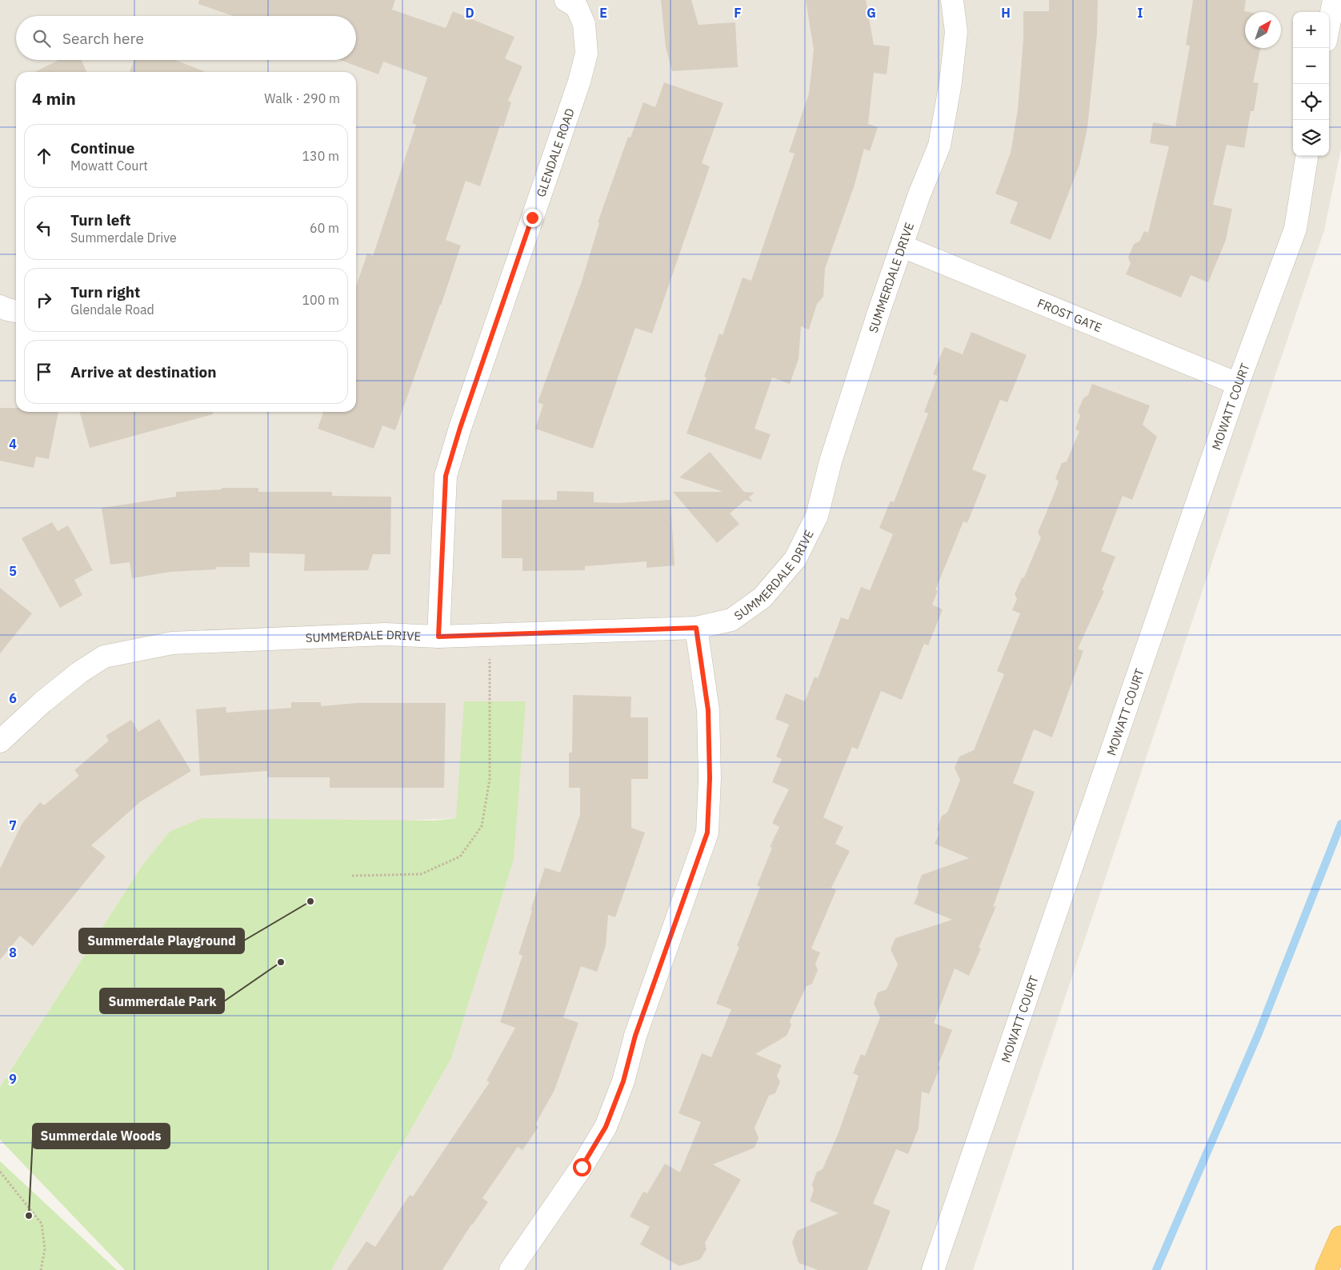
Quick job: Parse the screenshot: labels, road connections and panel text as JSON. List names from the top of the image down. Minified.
{"streets":{"street":["GLENDALE ROAD","SUMMERDALE DRIVE","FROST GATE","MOWATT COURT"]},"crossings":[["GLENDALE ROAD","SUMMERDALE DRIVE"],["SUMMERDALE DRIVE","FROST GATE"],["FROST GATE","MOWATT COURT"]],"places":["Summerdale Playground","Summerdale Park","Summerdale Woods"],"north":"top right","page":{"map_buttons":["+","−"],"search":"Search here","heading":["4 min","Walk · 290 m"],"list":[["Continue","Mowatt Court","130 m"],["Turn left","Summerdale Drive","60 m"],["Turn right","Glendale Road","100 m"],"Arrive at destination"]},"grid":{"columns":["D","E","F","G","H","I"],"rows":["4","5","6","7","8","9"]}}
